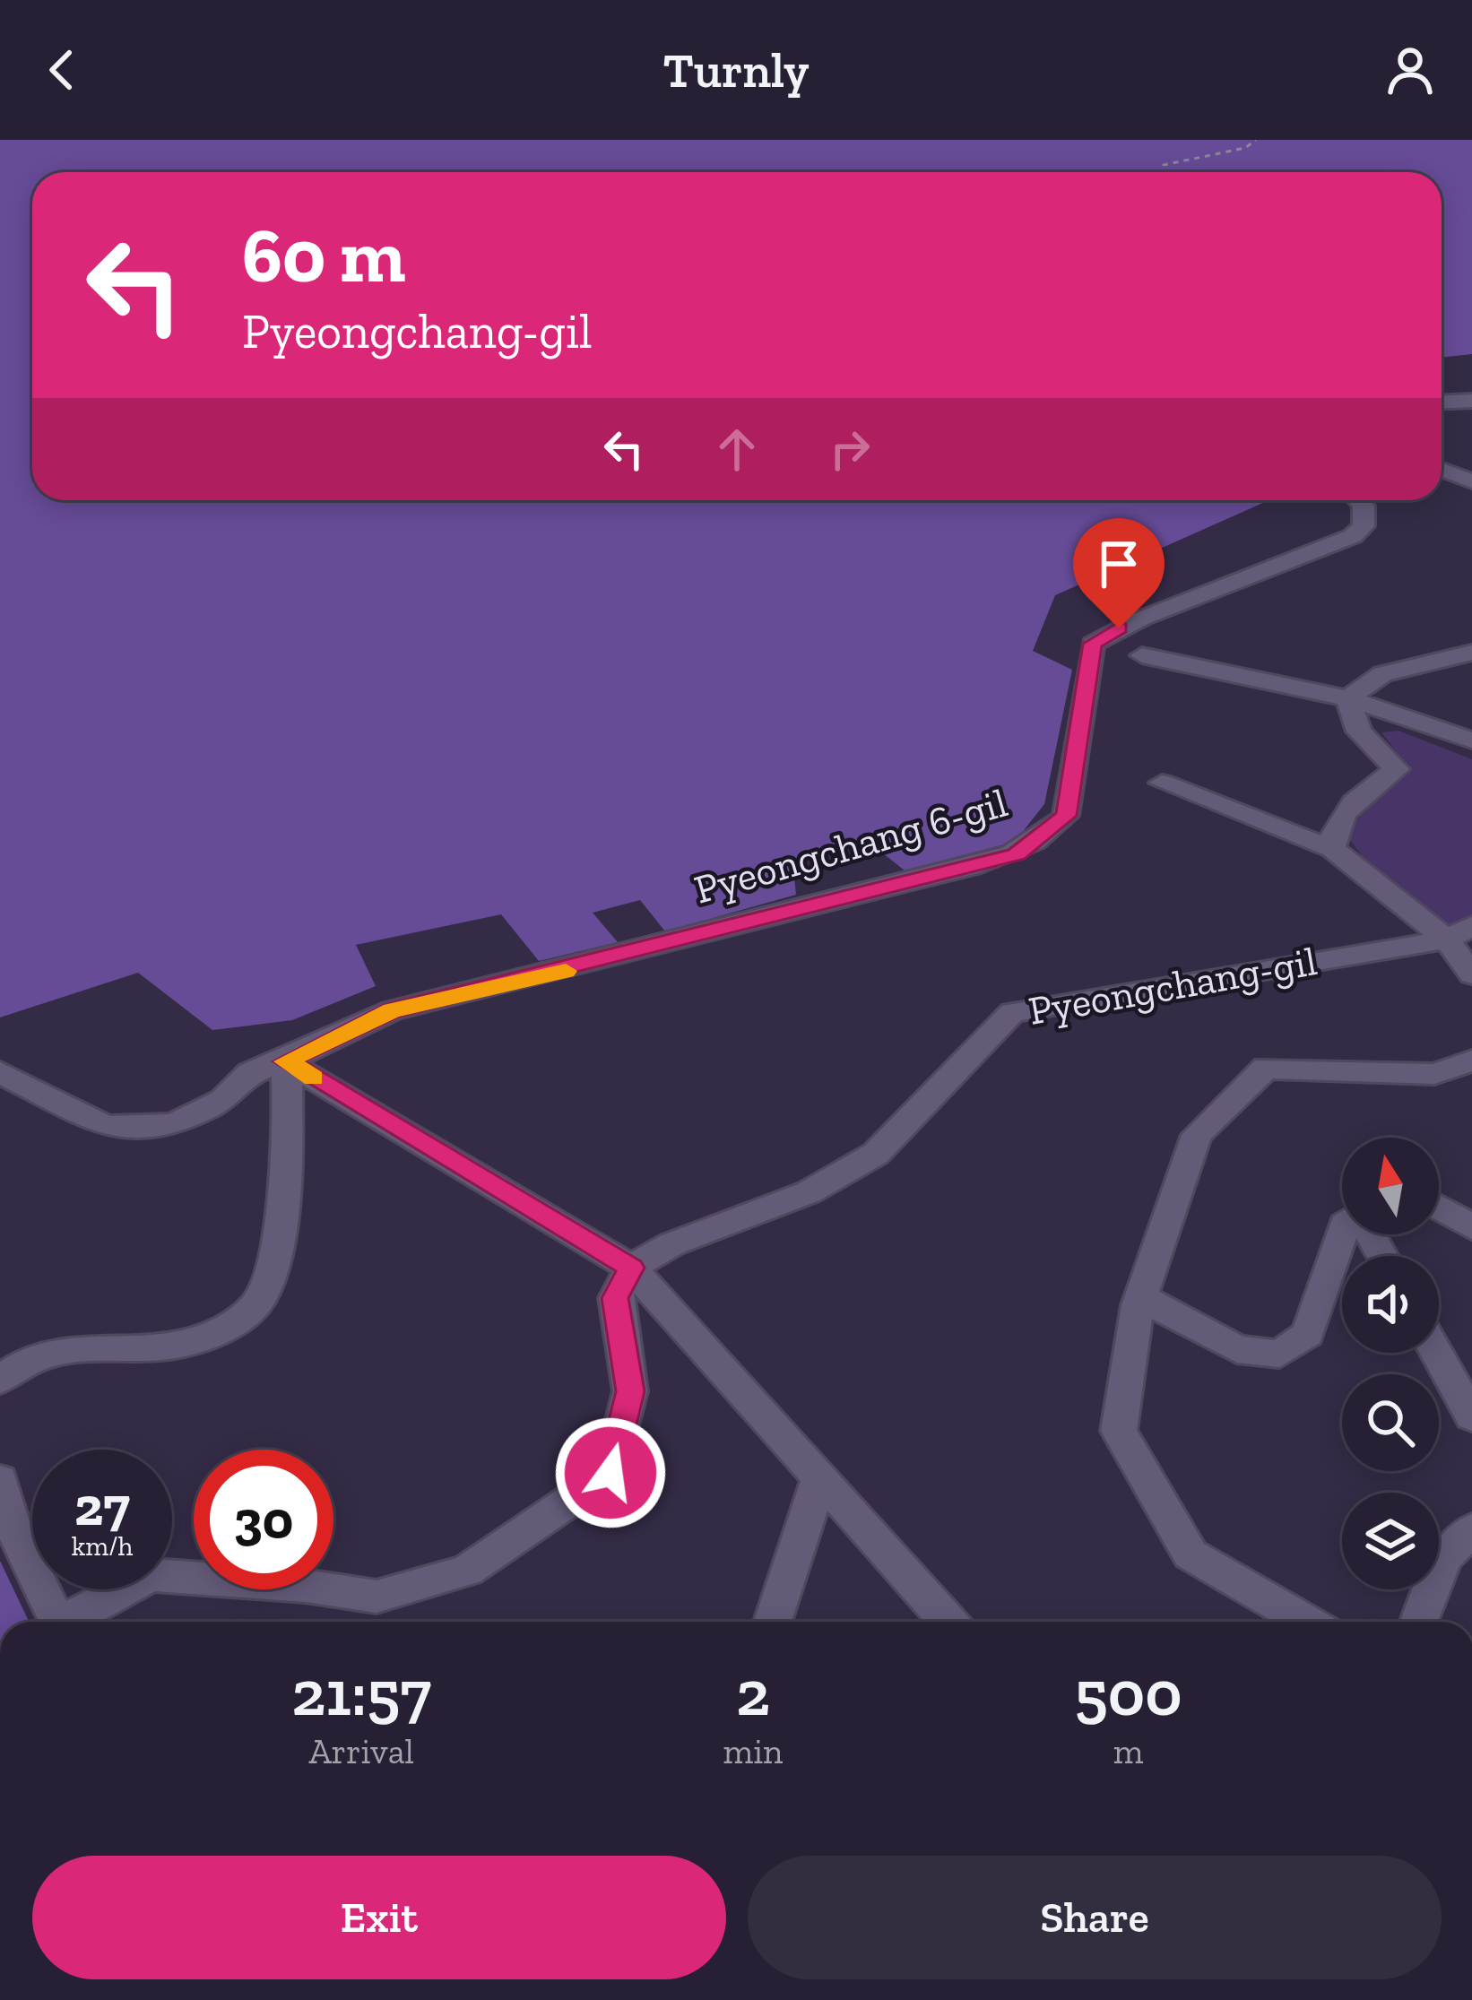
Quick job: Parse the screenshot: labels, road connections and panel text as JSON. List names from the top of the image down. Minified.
{"streets":{"street":["Pyeongchang 6-gil","Pyeongchang-gil"]},"north":"top","page":{"header":"Turnly","turn":["60 m","Pyeongchang-gil"],"speed":"27 km/h","limit":"30","eta":["21:57","Arrival","2","min","500","m"],"buttons":["Exit","Share"]}}
